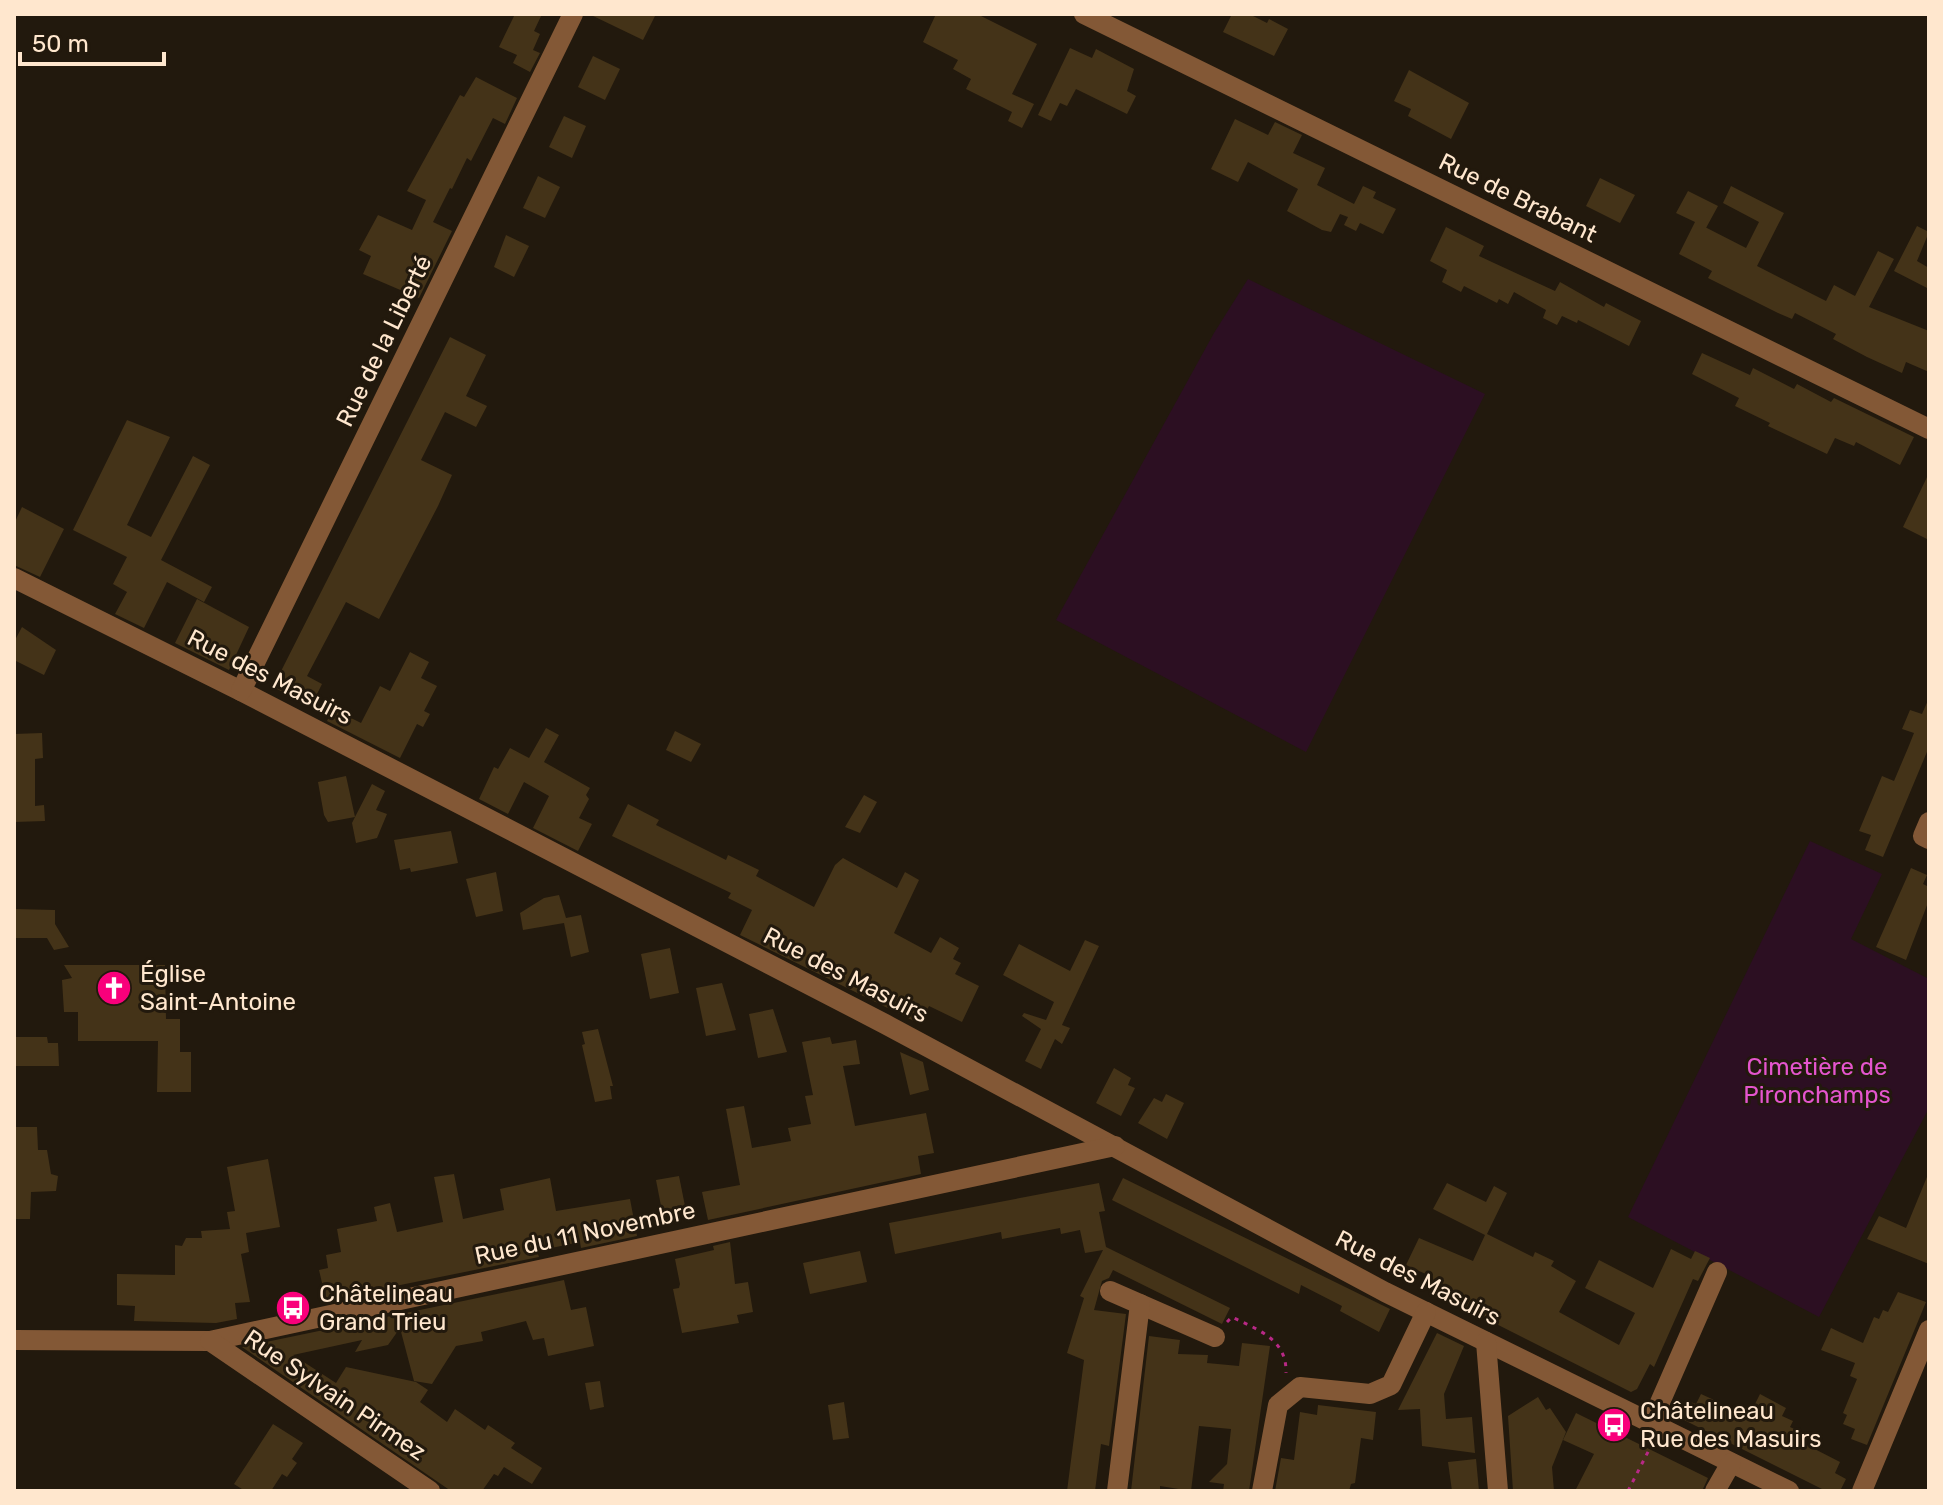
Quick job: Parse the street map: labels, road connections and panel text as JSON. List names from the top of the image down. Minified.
{"streets":{"street":["Rue de Brabant","Rue de la Liberté","Rue des Masuirs","Rue du 11 Novembre","Rue Sylvain Pirmez"]},"crossings":[["Rue de la Liberté","Rue des Masuirs"],["Rue des Masuirs","Rue du 11 Novembre"],["Rue du 11 Novembre","Rue Sylvain Pirmez"]],"parks":["Cimetière de Pironchamps"],"places":{"church":["Église Saint-Antoine"],"bus stop":["Châtelineau Grand Trieu","Châtelineau Rue des Masuirs"]},"scale_bar":"50 m"}
